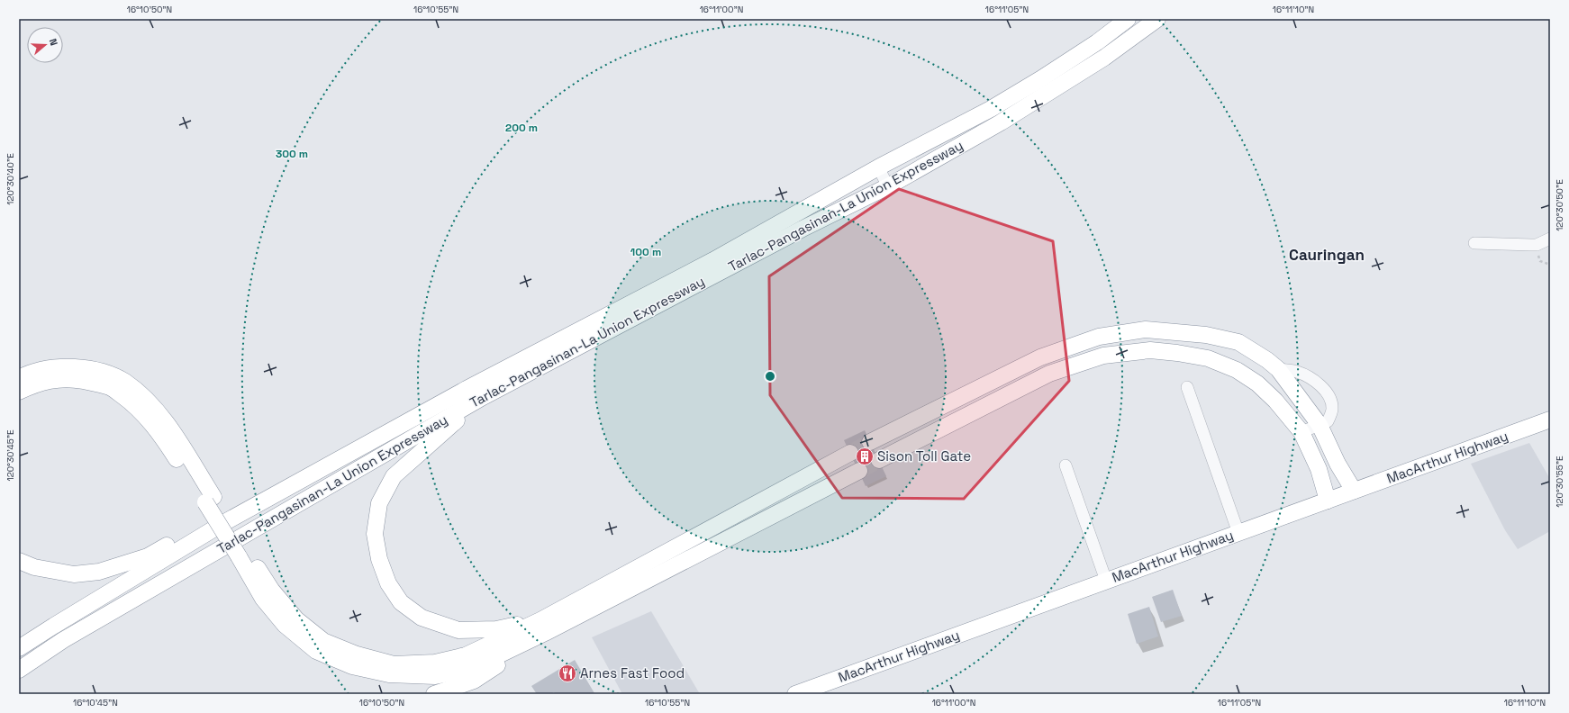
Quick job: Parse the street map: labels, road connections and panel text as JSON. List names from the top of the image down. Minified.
{"streets":{"highway":["Tarlac-Pangasinan-La Union Expressway","MacArthur Highway"]},"districts":["Cauringan"],"places":{"building":["Sison Toll Gate"],"restaurant":["Arnes Fast Food"]},"north":"right","coordinates":["16°10'50\"N","16°10'55\"N","16°11'00\"N","16°11'05\"N","16°11'10\"N","120°30'40\"E","120°30'50\"E","120°30'45\"E","120°30'55\"E","16°10'45\"N"],"rings":["200 m","300 m","100 m"]}
